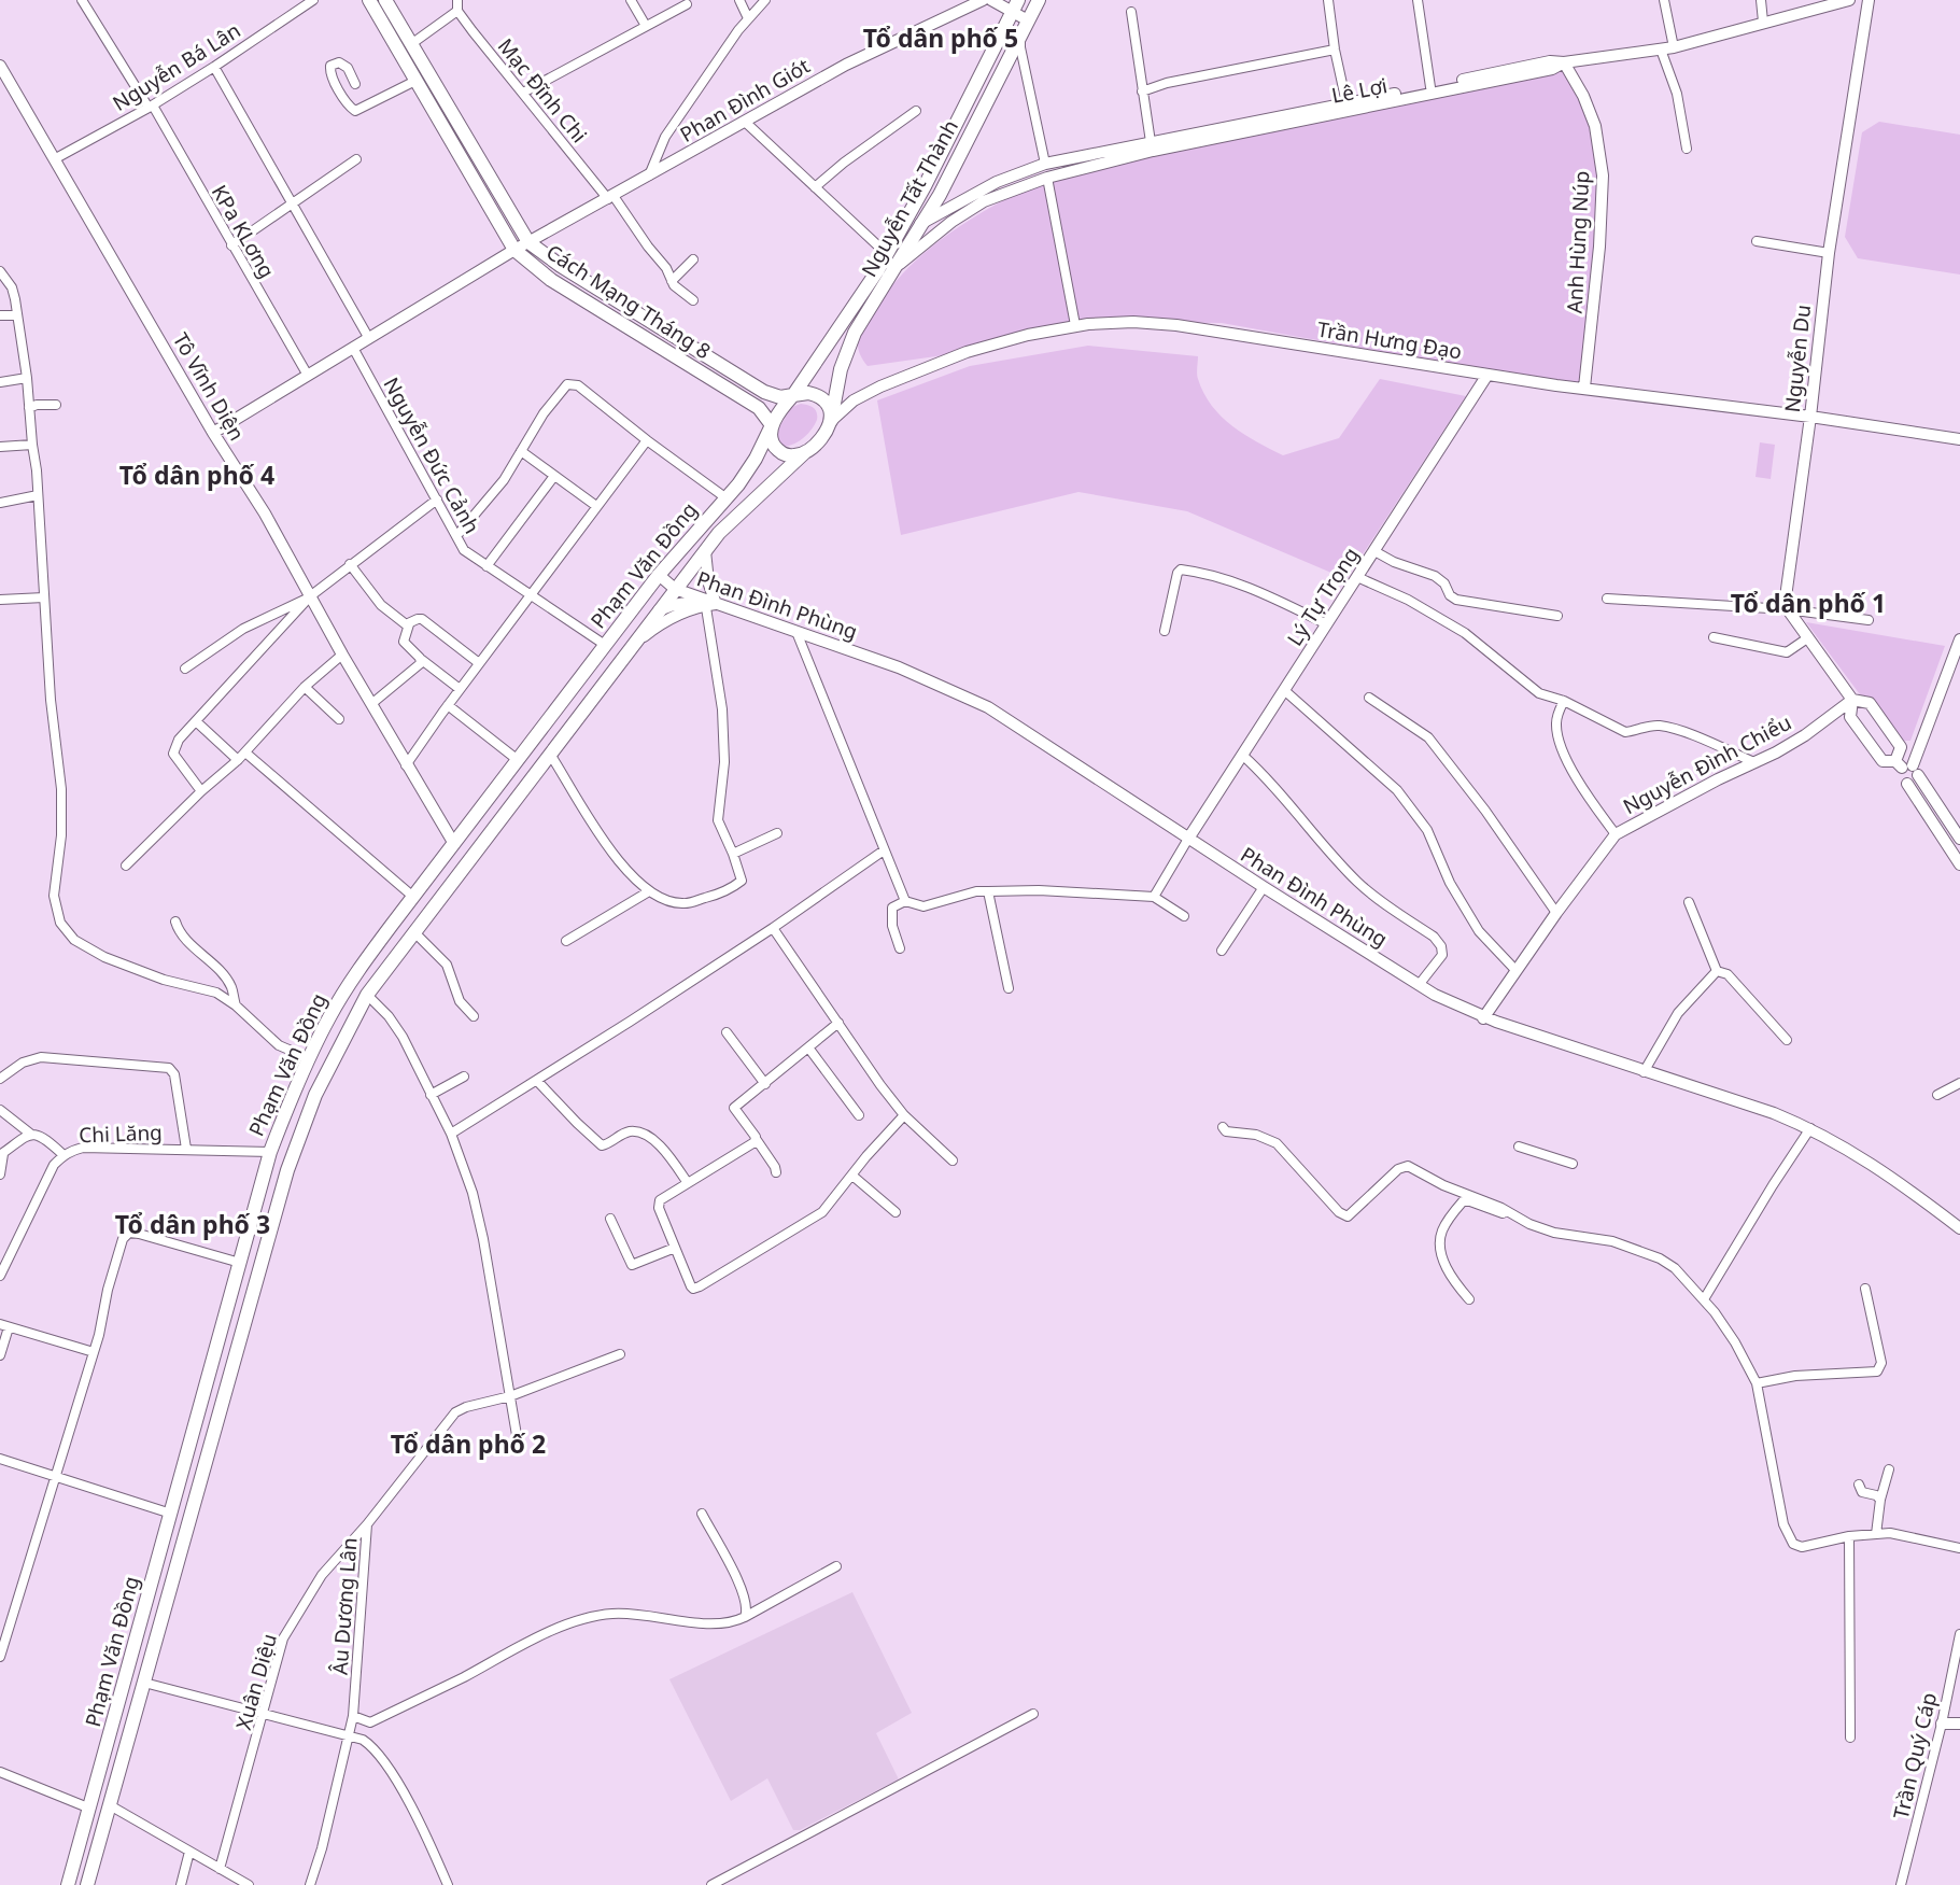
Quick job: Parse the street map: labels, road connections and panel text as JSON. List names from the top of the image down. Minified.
{"streets":{"main road":["Nguyễn Tất Thành","Cách Mạng Tháng 8","Phạm Văn Đồng"],"street":["Nguyễn Bá Lân","Mạc Đĩnh Chi","Lê Lợi","Phan Đình Giót","KPa KLơng","Anh Hùng Núp","Trần Hưng Đạo","Nguyễn Du","Tô Vĩnh Diện","Nguyễn Đức Cảnh","Lý Tự Trọng","Phan Đình Phùng","Nguyễn Đình Chiểu","Chi Lăng","Âu Dương Lân","Xuân Diệu","Trần Quý Cáp"]},"crossings":[["Nguyễn Bá Lân","KPa KLơng"],["Nguyễn Bá Lân","Tô Vĩnh Diện"],["Mạc Đĩnh Chi","Phan Đình Giót"],["Lê Lợi","Nguyễn Tất Thành"],["Lê Lợi","Anh Hùng Núp"],["Phan Đình Giót","Cách Mạng Tháng 8"],["Nguyễn Tất Thành","Cách Mạng Tháng 8"],["Nguyễn Tất Thành","Trần Hưng Đạo"],["Nguyễn Tất Thành","Phạm Văn Đồng"],["Anh Hùng Núp","Trần Hưng Đạo"],["Cách Mạng Tháng 8","Trần Hưng Đạo"],["Cách Mạng Tháng 8","Phạm Văn Đồng"],["Trần Hưng Đạo","Nguyễn Du"],["Trần Hưng Đạo","Phạm Văn Đồng"],["Trần Hưng Đạo","Lý Tự Trọng"],["Tô Vĩnh Diện","Phạm Văn Đồng"],["Nguyễn Đức Cảnh","Phạm Văn Đồng"],["Phạm Văn Đồng","Phan Đình Phùng"],["Phạm Văn Đồng","Chi Lăng"],["Lý Tự Trọng","Phan Đình Phùng"],["Phan Đình Phùng","Nguyễn Đình Chiểu"],["Âu Dương Lân","Xuân Diệu"]],"districts":["Tổ dân phố 5","Tổ dân phố 4","Tổ dân phố 1","Tổ dân phố 3","Tổ dân phố 2"]}
